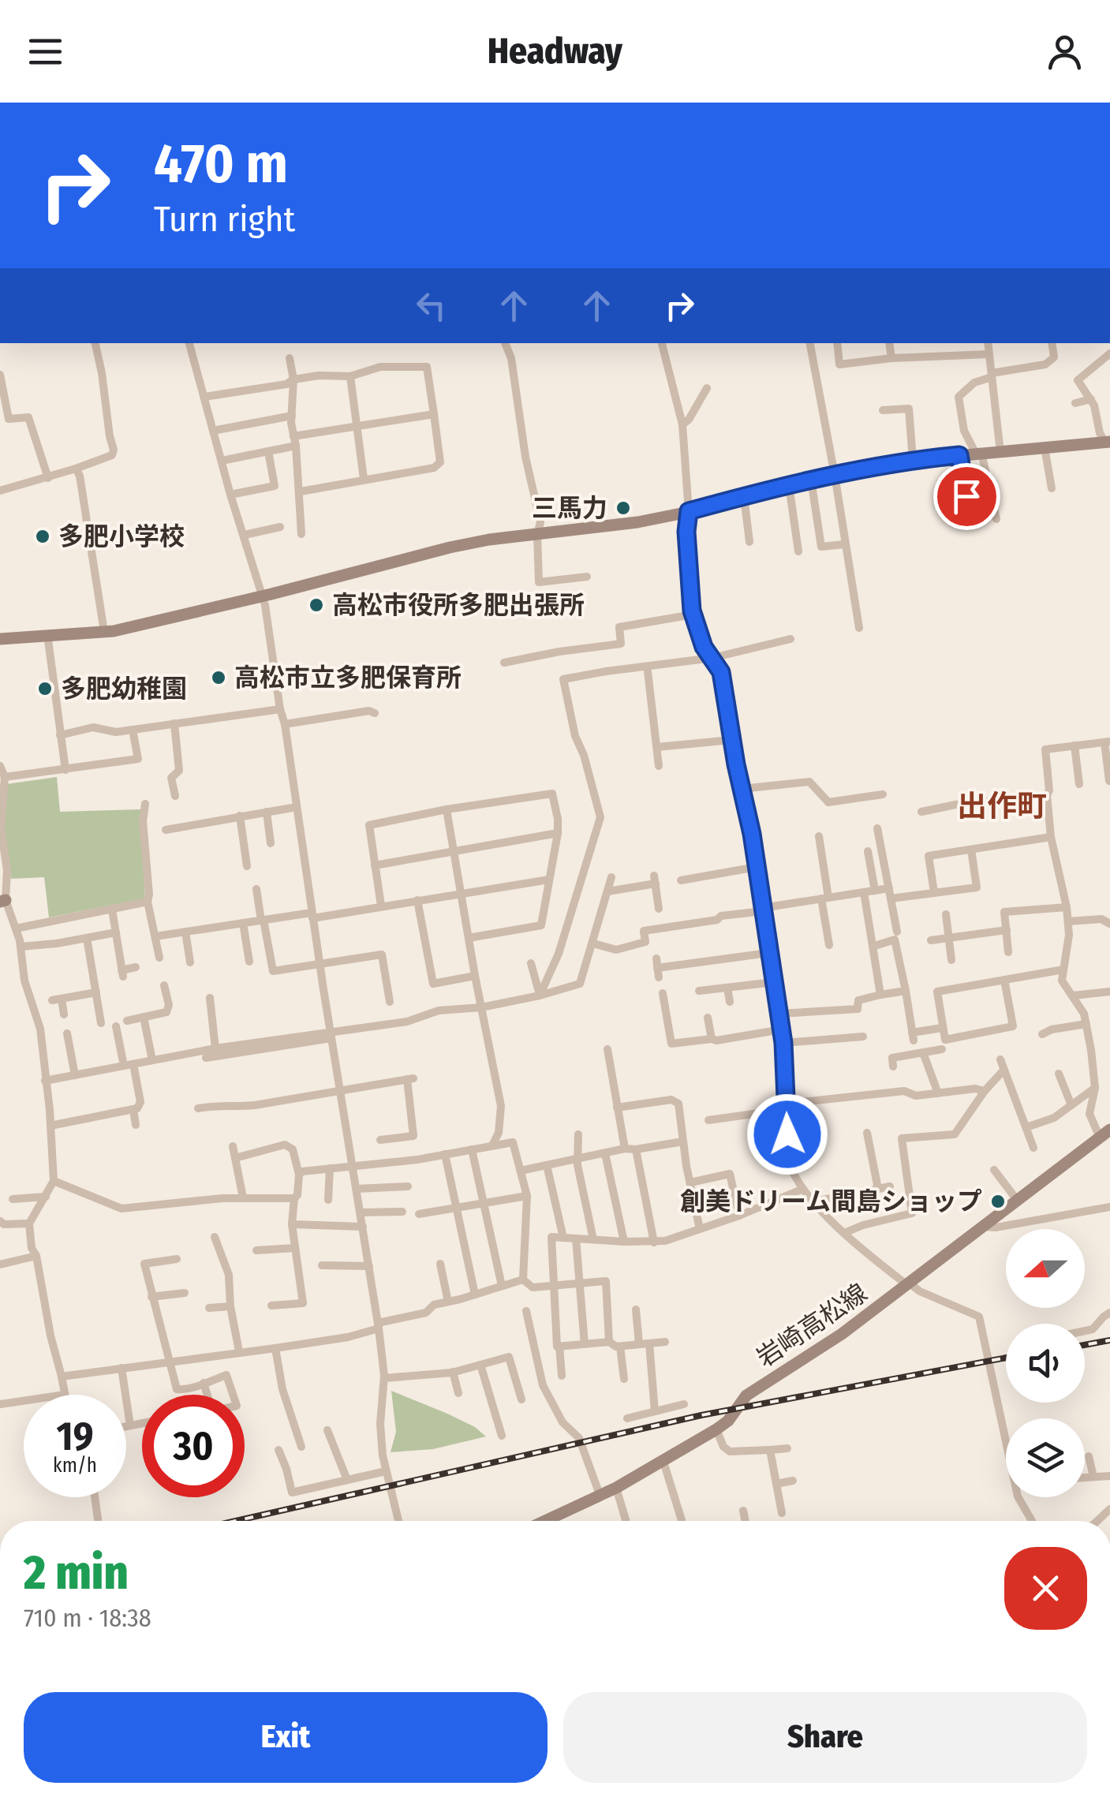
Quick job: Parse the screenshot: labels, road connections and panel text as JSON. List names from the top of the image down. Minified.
{"streets":{"street":["岩崎高松線"]},"districts":["出作町"],"places":["三馬力","多肥小学校","高松市役所多肥出張所","高松市立多肥保育所","多肥幼稚園","創美ドリーム間島ショップ"],"north":"left","page":{"header":"Headway","turn":["470 m","Turn right"],"speed":"19 km/h","limit":"30","heading":["2 min","710 m · 18:38"],"buttons":["Exit","Share"]}}
